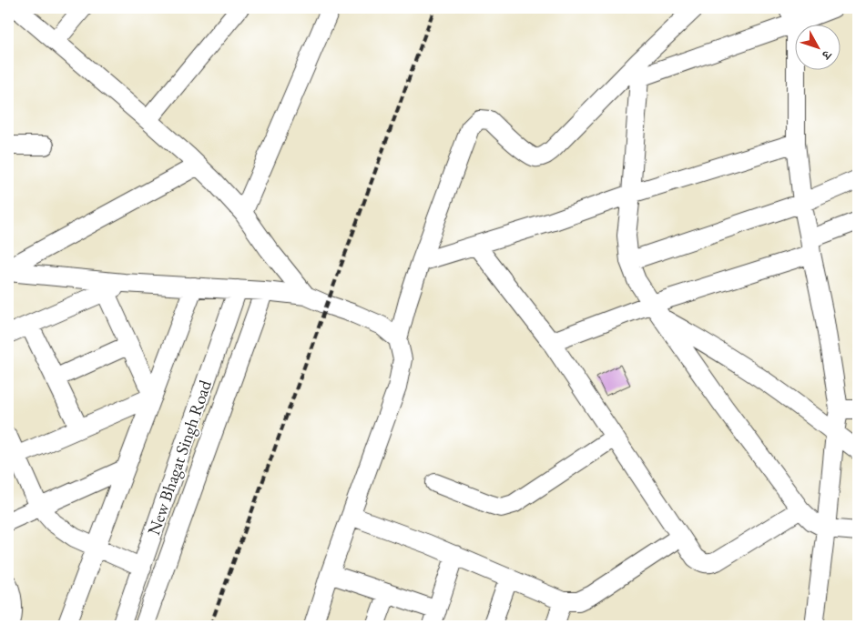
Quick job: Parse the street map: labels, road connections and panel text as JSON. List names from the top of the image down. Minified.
{"streets":{"street":["New Bhagat Singh Road"]},"north":"bottom right"}
